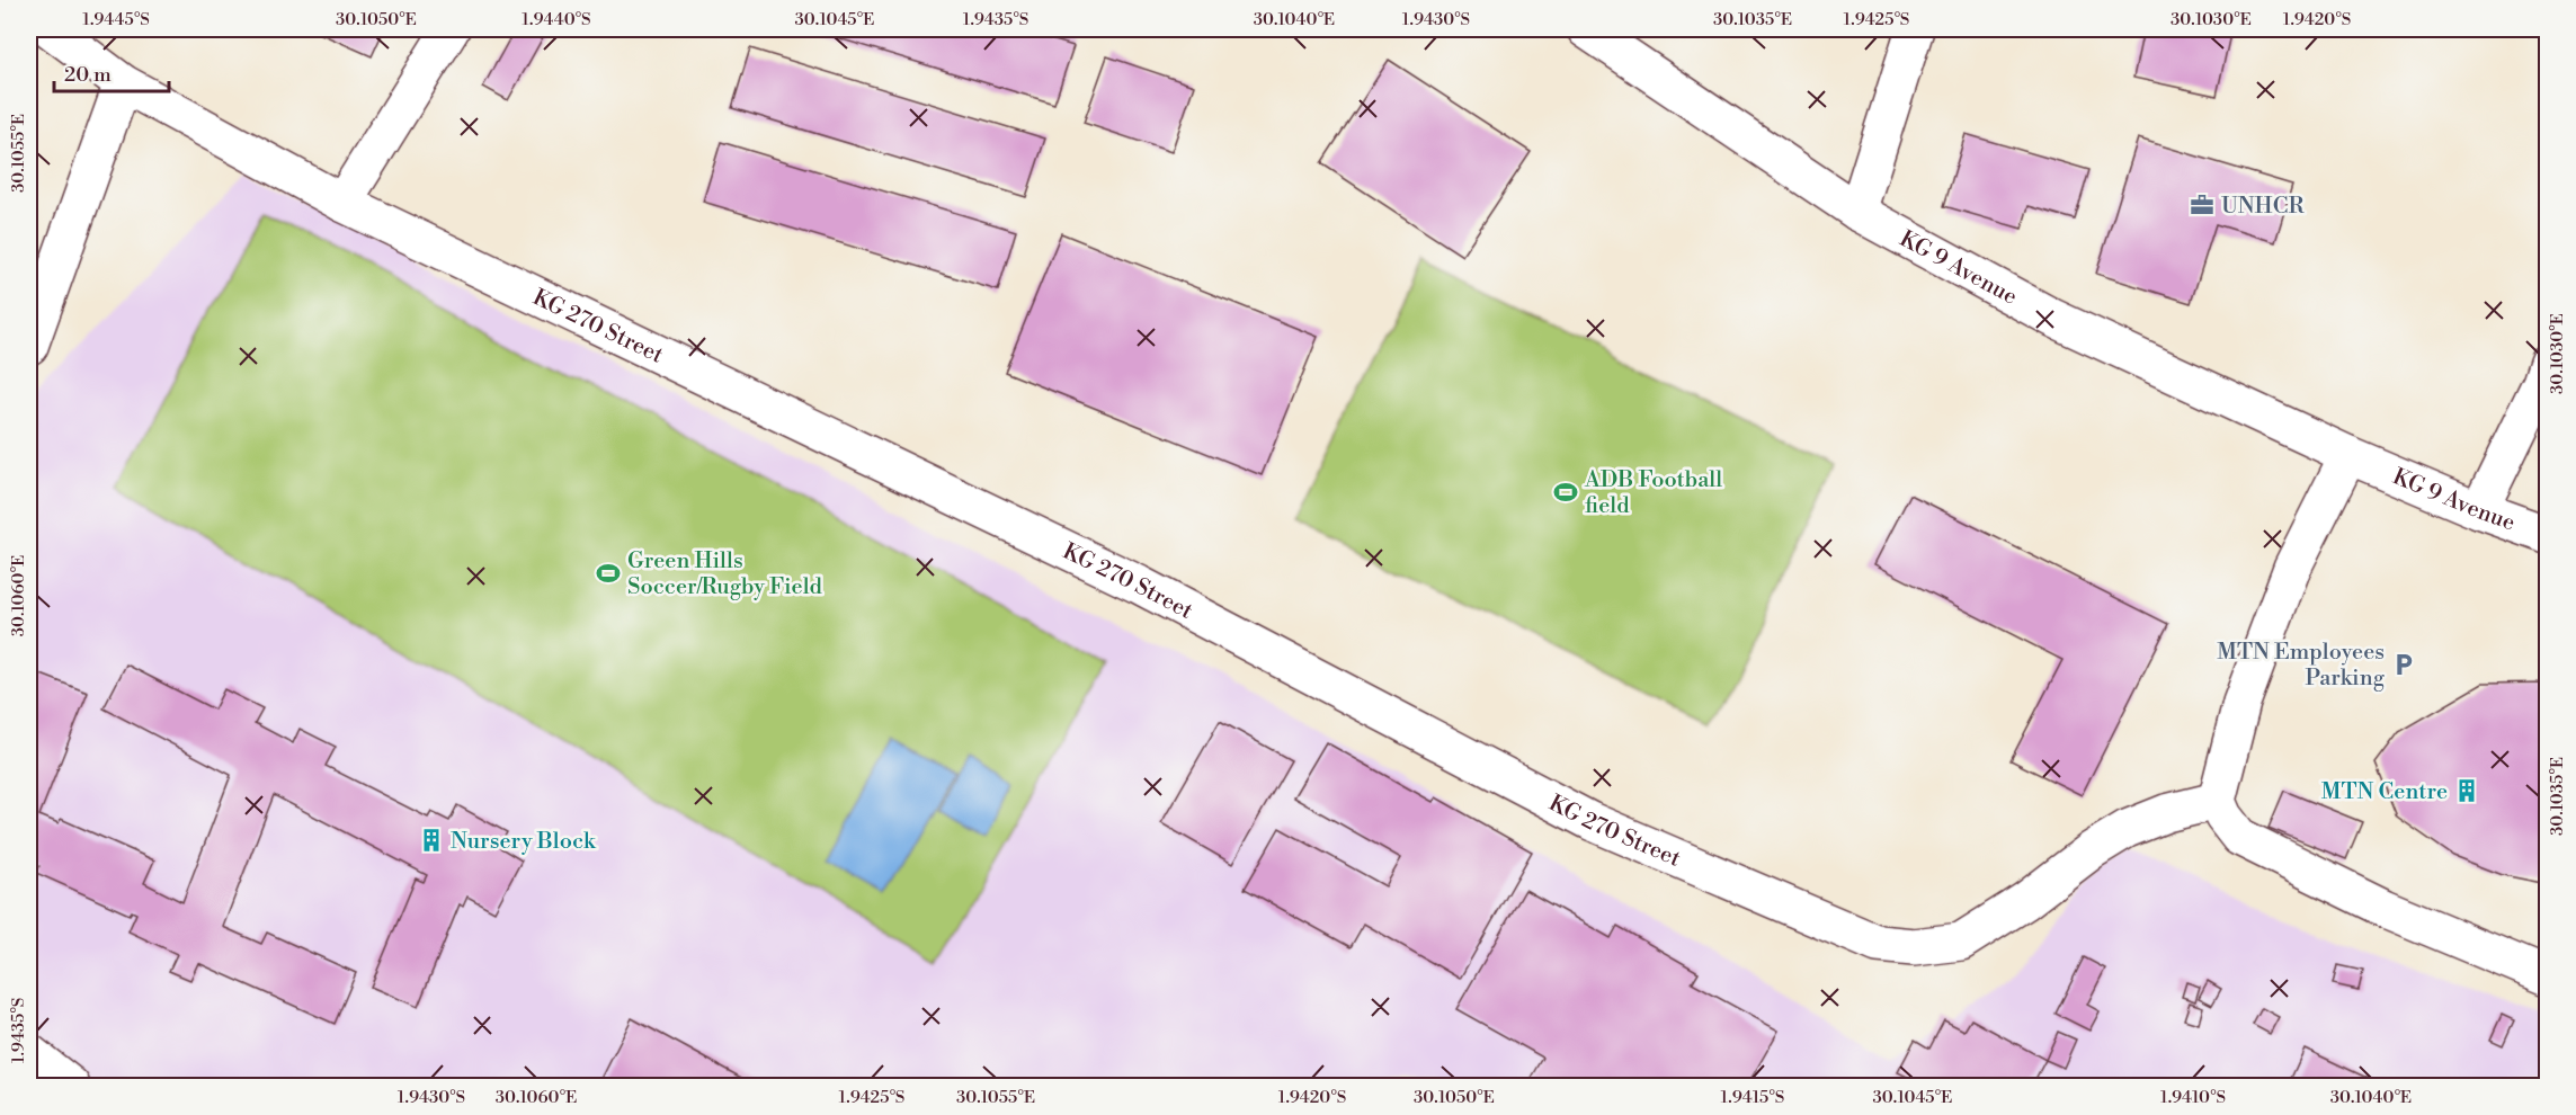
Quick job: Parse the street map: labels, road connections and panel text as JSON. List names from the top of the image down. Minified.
{"streets":{"street":["KG 9 Avenue","KG 270 Street"]},"places":{"office":["UNHCR"],"sports":["ADB Football field","Green Hills Soccer/Rugby Field"],"parking":["MTN Employees Parking"],"building":["MTN Centre","Nursery Block"]},"scale_bar":"20 m","coordinates":["1.9445°S","30.1050°E","1.9440°S","30.1045°E","1.9435°S","30.1040°E","1.9430°S","30.1035°E","1.9425°S","30.1030°E","1.9420°S","30.1055°E","30.1060°E","1.9415°S","1.9410°S"]}
